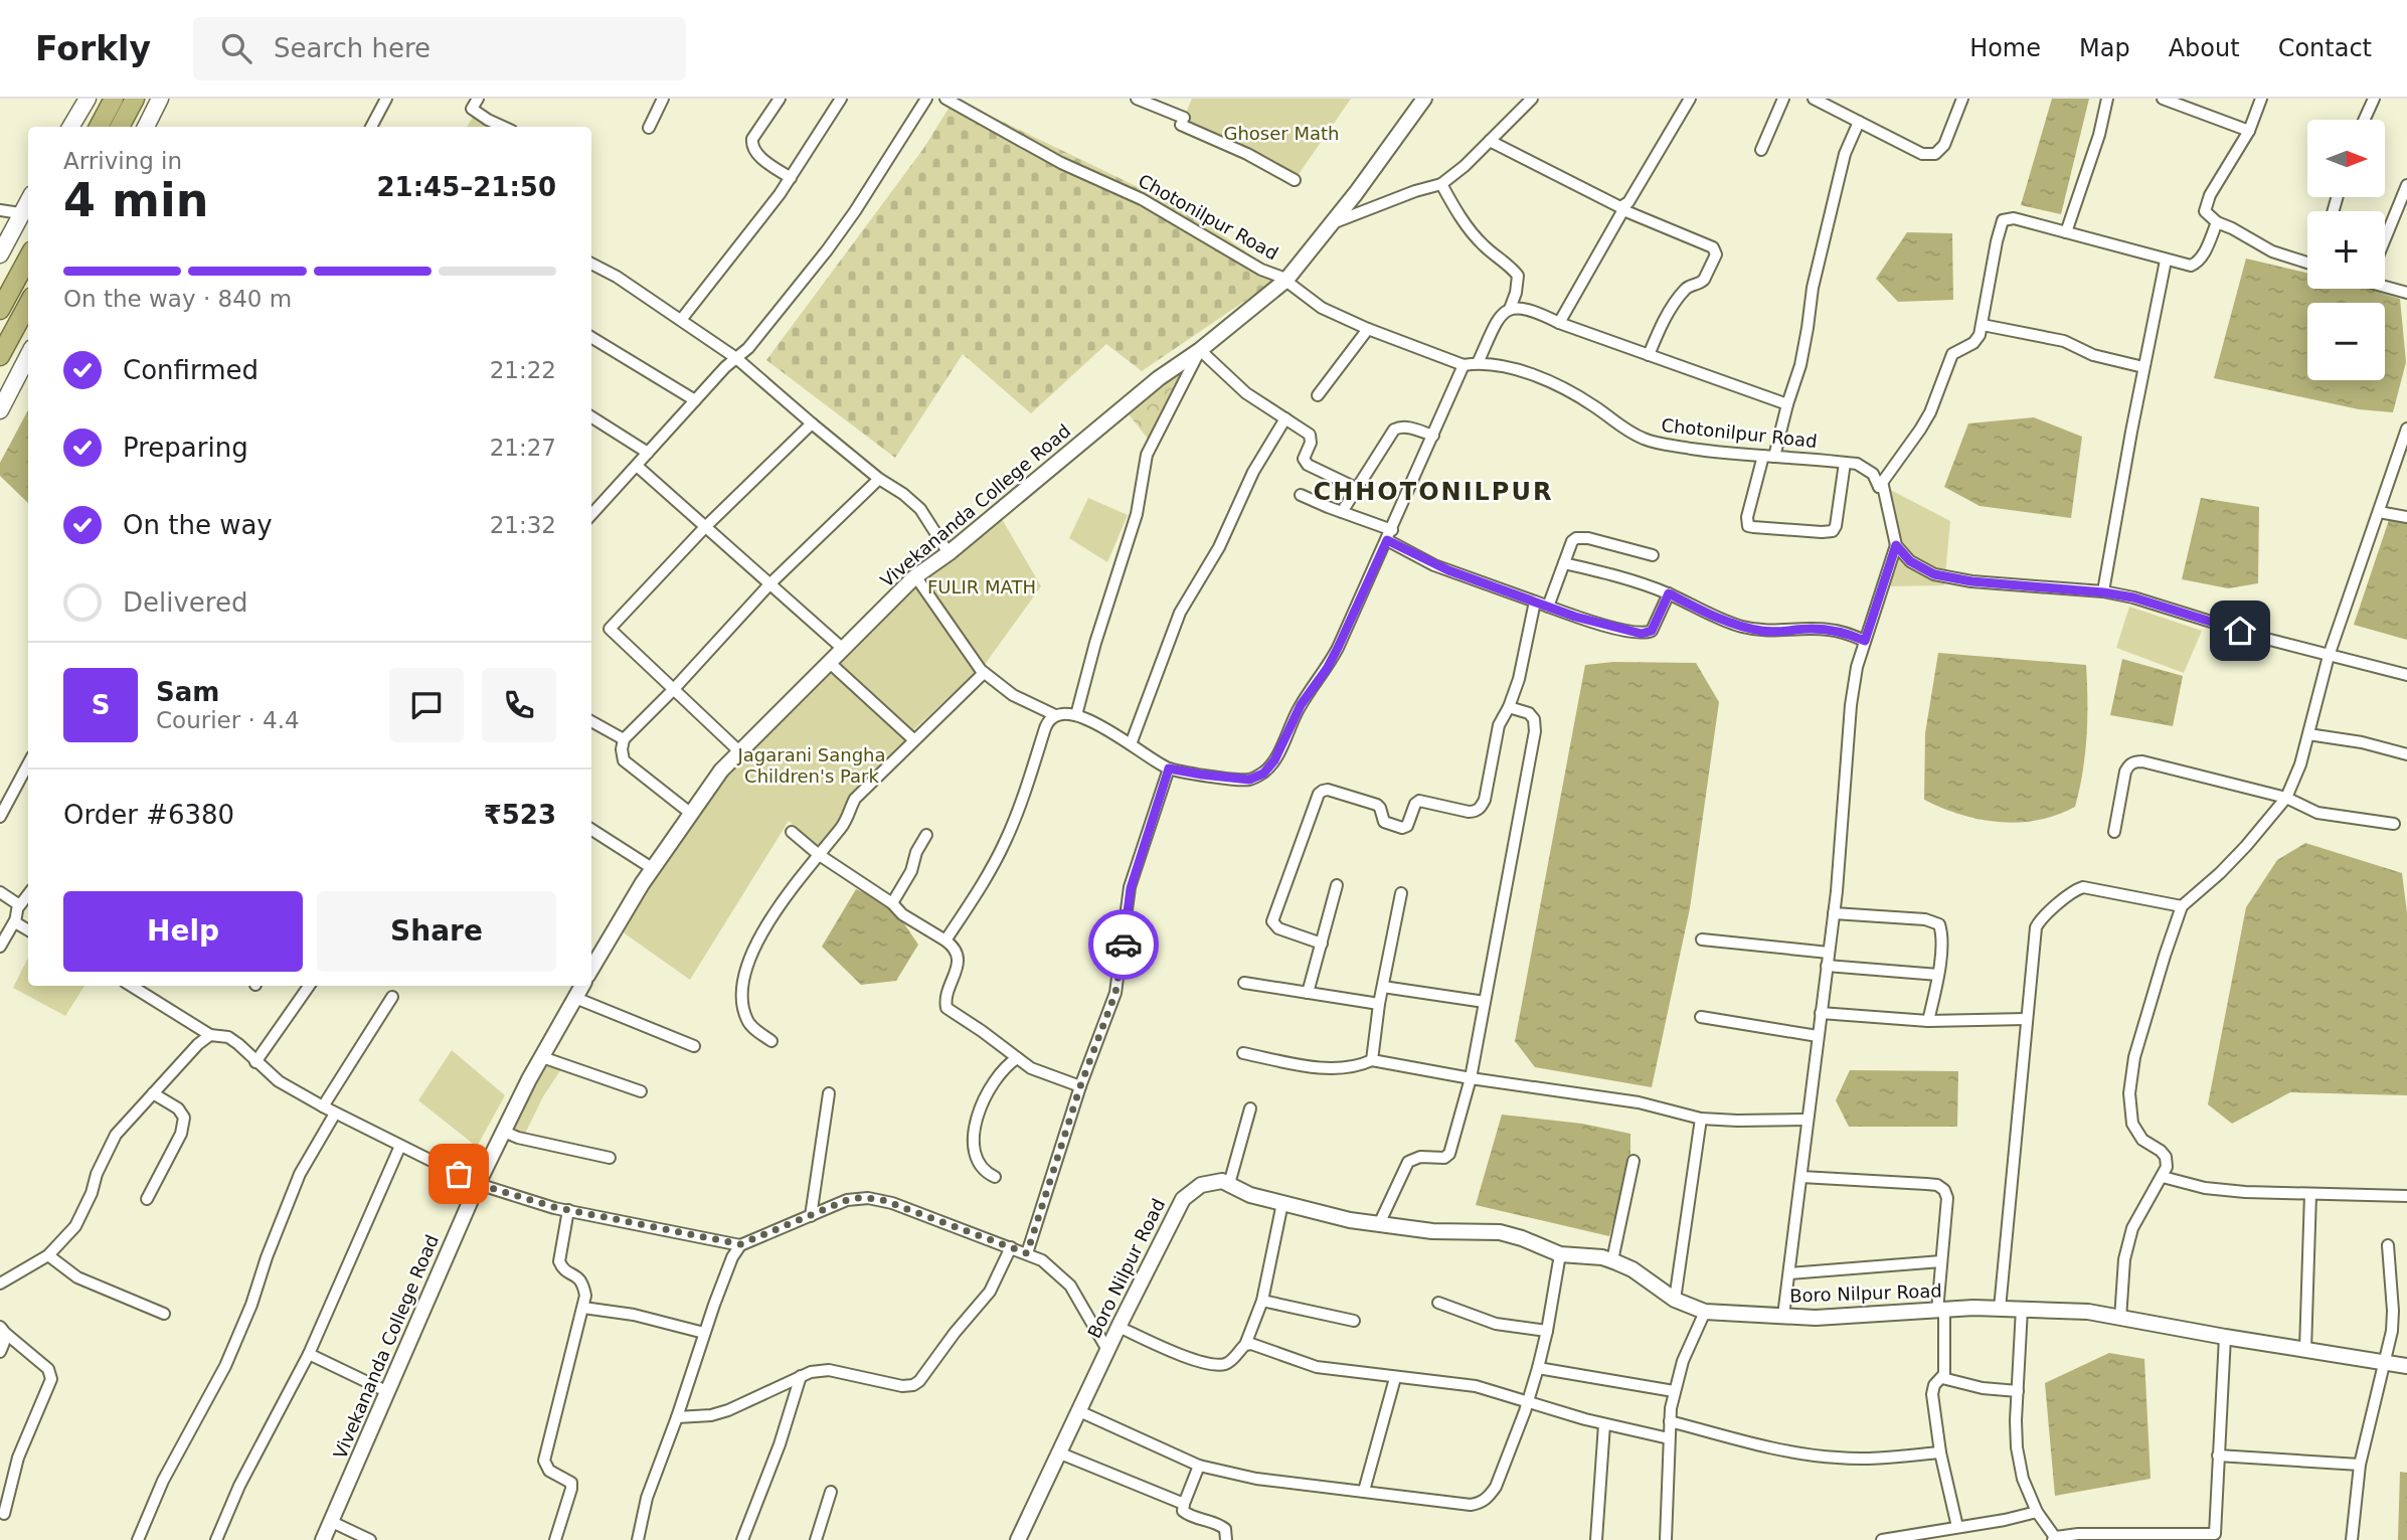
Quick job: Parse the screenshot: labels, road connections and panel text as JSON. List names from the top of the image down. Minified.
{"streets":{"street":["Chotonilpur Road","Vivekananda College Road","Boro Nilpur Road"]},"crossings":[["Chotonilpur Road","Vivekananda College Road"]],"districts":["CHHOTONILPUR"],"parks":["Ghoser Math","FULIR MATH","Jagarani Sangha Children's Park"],"north":"right","page":{"header":"Forkly","search":"Search here","nav":["Home","Map","About","Contact"],"map_buttons":["+","−"],"heading":["4 min","Arriving in","21:45–21:50"],"panel":["Sam","Courier · 4.4","Order #6380","₹523"],"bar":"On the way · 840 m","list":[["Confirmed","21:22"],["Preparing","21:27"],["On the way","21:32"],"Delivered"],"round":"S","buttons":["Help","Share"]}}
